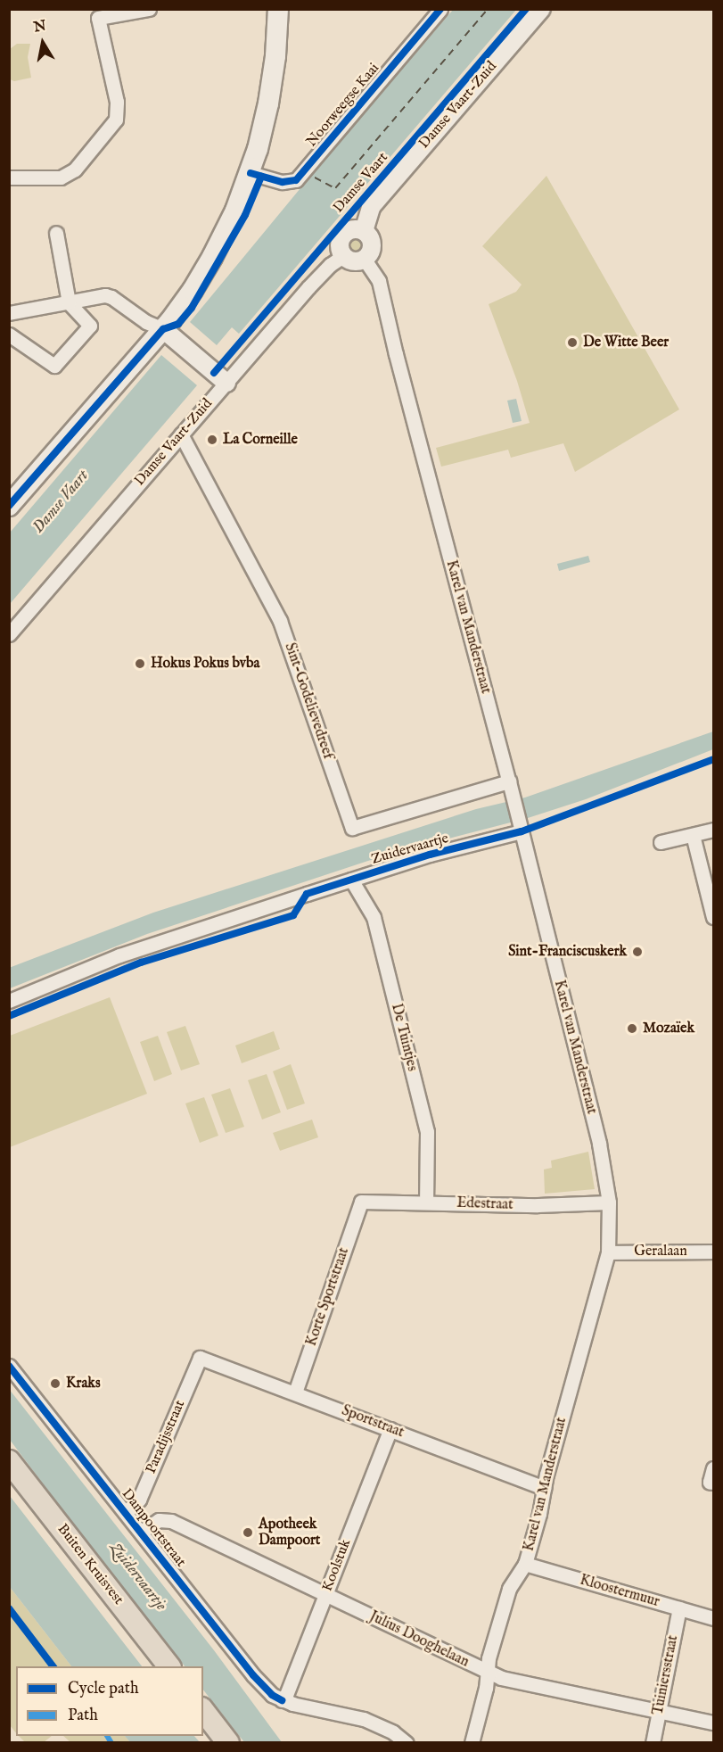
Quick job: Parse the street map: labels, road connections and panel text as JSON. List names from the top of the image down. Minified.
{"streets":{"main road":["Buiten Kruisvest"],"street":["Noorweegse Kaai","Damse Vaart-Zuid","Karel van Manderstraat","Sint-Godelievedreef","Zuidervaartje","De Tuintjes","Edestraat","Geralaan","Korte Sportstraat","Sportstraat","Paradijsstraat","Dampoortstraat","Koolstuk","Kloostermuur","Julius Dooghelaan","Tuiniersstraat"],"cycle path":["Damse Vaart"]},"crossings":[["Damse Vaart-Zuid","Karel van Manderstraat"],["Damse Vaart-Zuid","Sint-Godelievedreef"],["Karel van Manderstraat","Sint-Godelievedreef"],["Karel van Manderstraat","Zuidervaartje"],["Karel van Manderstraat","Edestraat"],["Karel van Manderstraat","Geralaan"],["Karel van Manderstraat","Sportstraat"],["Karel van Manderstraat","Kloostermuur"],["Karel van Manderstraat","Julius Dooghelaan"],["Zuidervaartje","De Tuintjes"],["De Tuintjes","Edestraat"],["Edestraat","Korte Sportstraat"],["Korte Sportstraat","Sportstraat"],["Sportstraat","Paradijsstraat"],["Sportstraat","Koolstuk"],["Paradijsstraat","Dampoortstraat"],["Dampoortstraat","Koolstuk"],["Dampoortstraat","Julius Dooghelaan"],["Koolstuk","Julius Dooghelaan"],["Kloostermuur","Tuiniersstraat"],["Julius Dooghelaan","Tuiniersstraat"]],"water":["Damse Vaart","Zuidervaartje"],"places":["De Witte Beer","La Corneille","Hokus Pokus bvba","Sint-Franciscuskerk","Mozaïek","Kraks","Apotheek Dampoort"],"legend":["Cycle path","Path"],"north":"top"}
